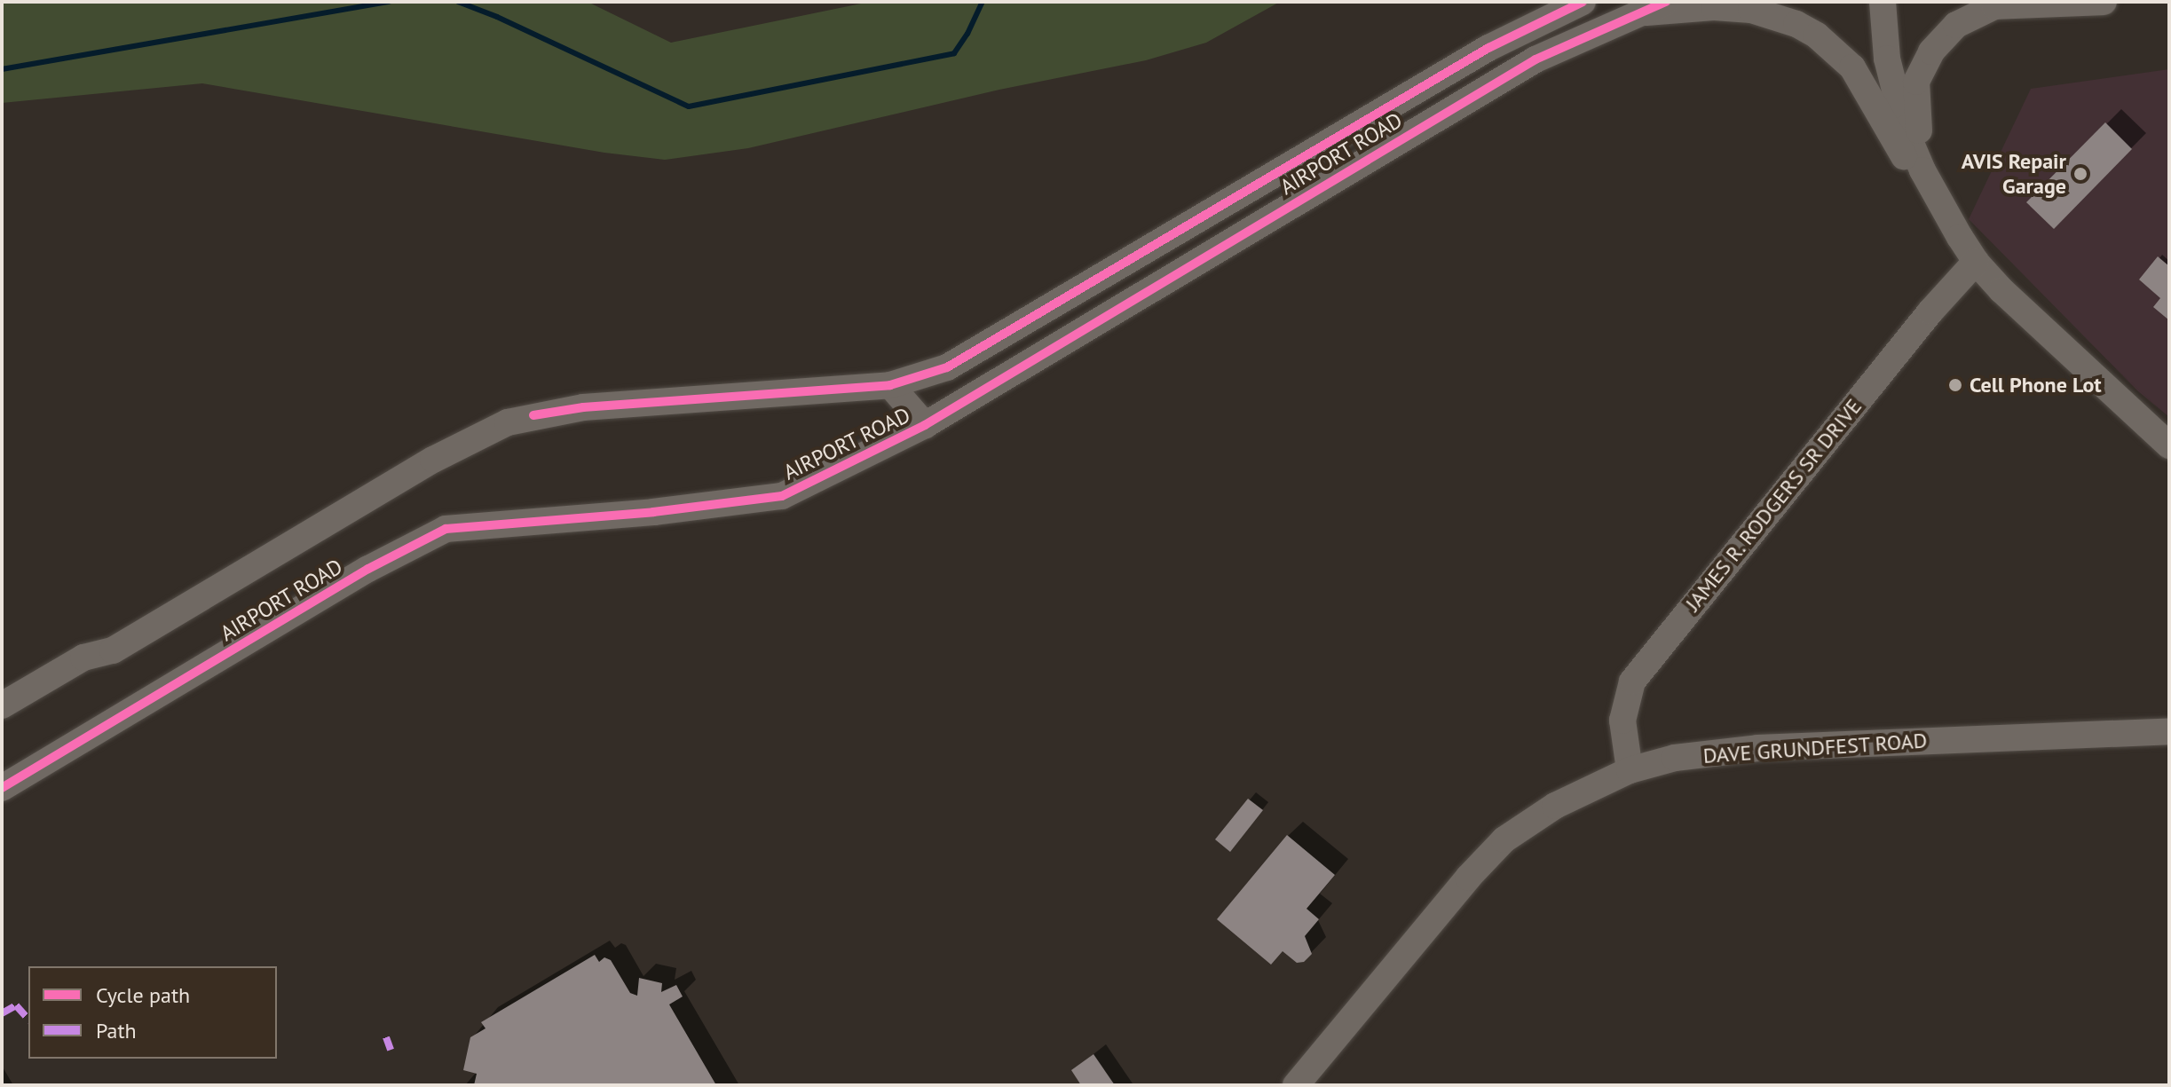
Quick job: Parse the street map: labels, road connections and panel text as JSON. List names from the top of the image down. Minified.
{"streets":{"main road":["AIRPORT ROAD","JAMES R. RODGERS SR DRIVE","DAVE GRUNDFEST ROAD"]},"crossings":[["JAMES R. RODGERS SR DRIVE","DAVE GRUNDFEST ROAD"]],"places":["AVIS Repair Garage","Cell Phone Lot"],"legend":["Cycle path","Path"]}
